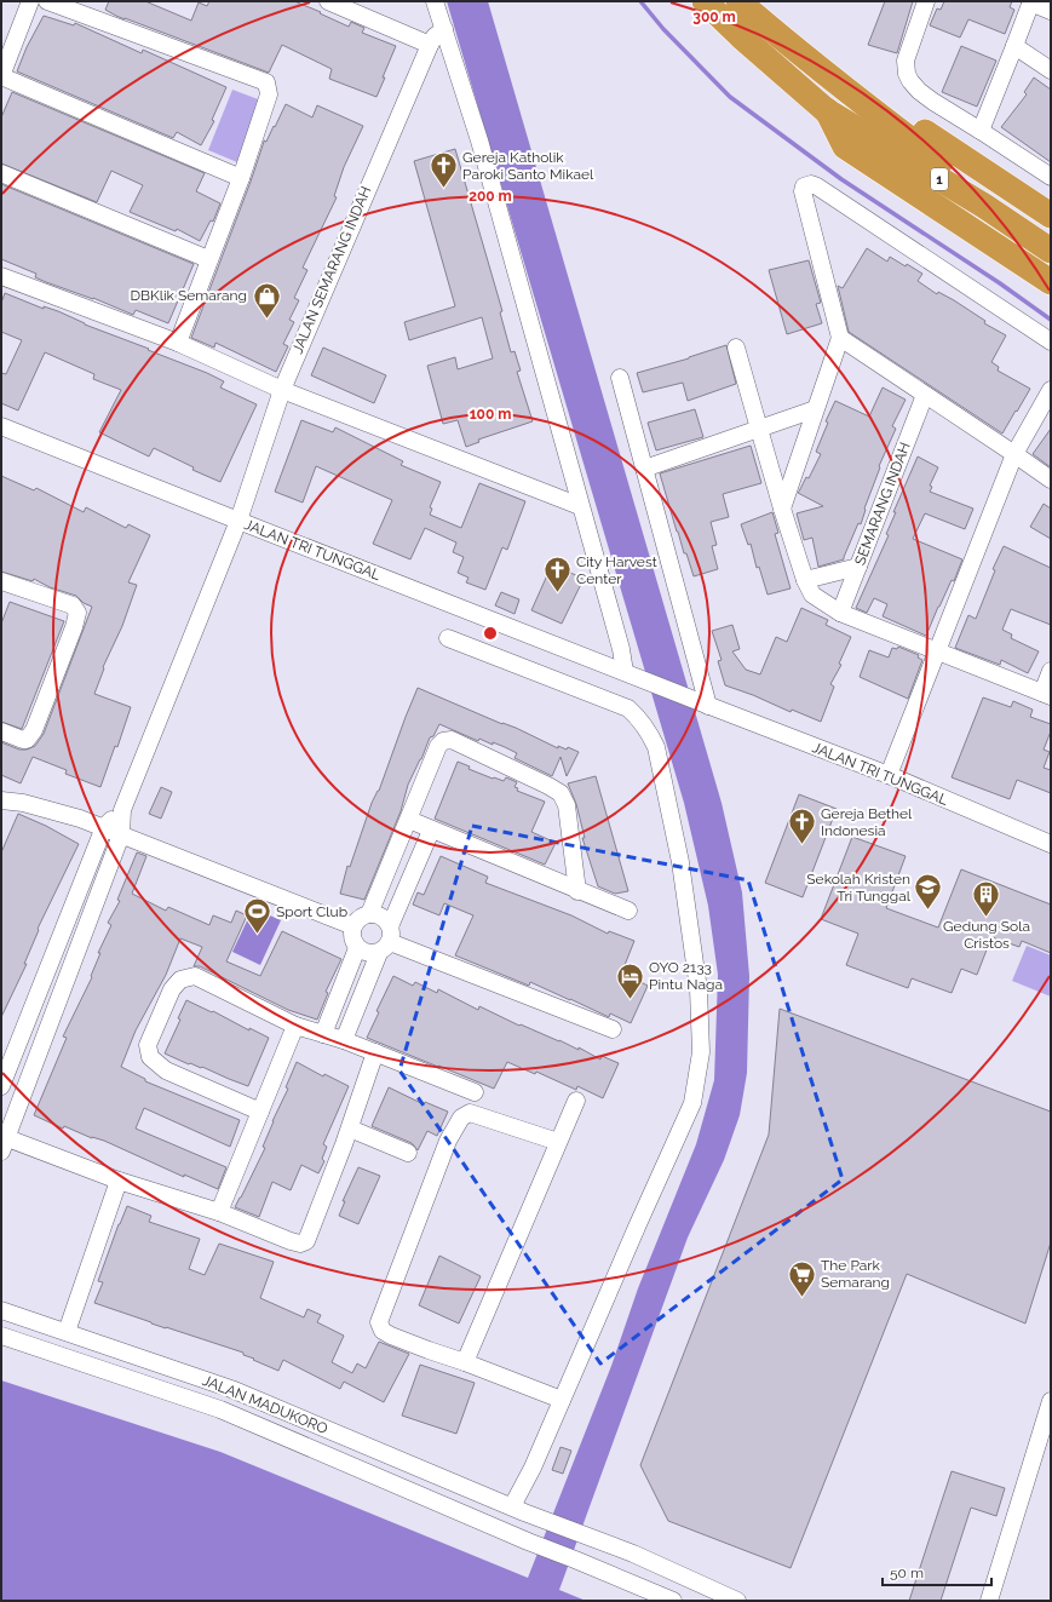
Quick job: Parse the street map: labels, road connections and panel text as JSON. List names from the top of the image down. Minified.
{"streets":{"highway":["1"],"street":["JALAN SEMARANG INDAH","SEMARANG INDAH","JALAN TRI TUNGGAL","JALAN MADUKORO"]},"crossings":[["JALAN SEMARANG INDAH","JALAN TRI TUNGGAL"]],"places":{"church":["Gereja Katholik Paroki Santo Mikael","City Harvest Center","Gereja Bethel Indonesia"],"shop":["DBKlik Semarang"],"school or university":["Sekolah Kristen Tri Tunggal"],"building":["Gedung Sola Cristos"],"sports":["Sport Club"],"hotel":["OYO 2133 Pintu Naga"],"supermarket":["The Park Semarang"]},"scale_bar":"50 m","rings":["300 m","200 m","100 m"]}
